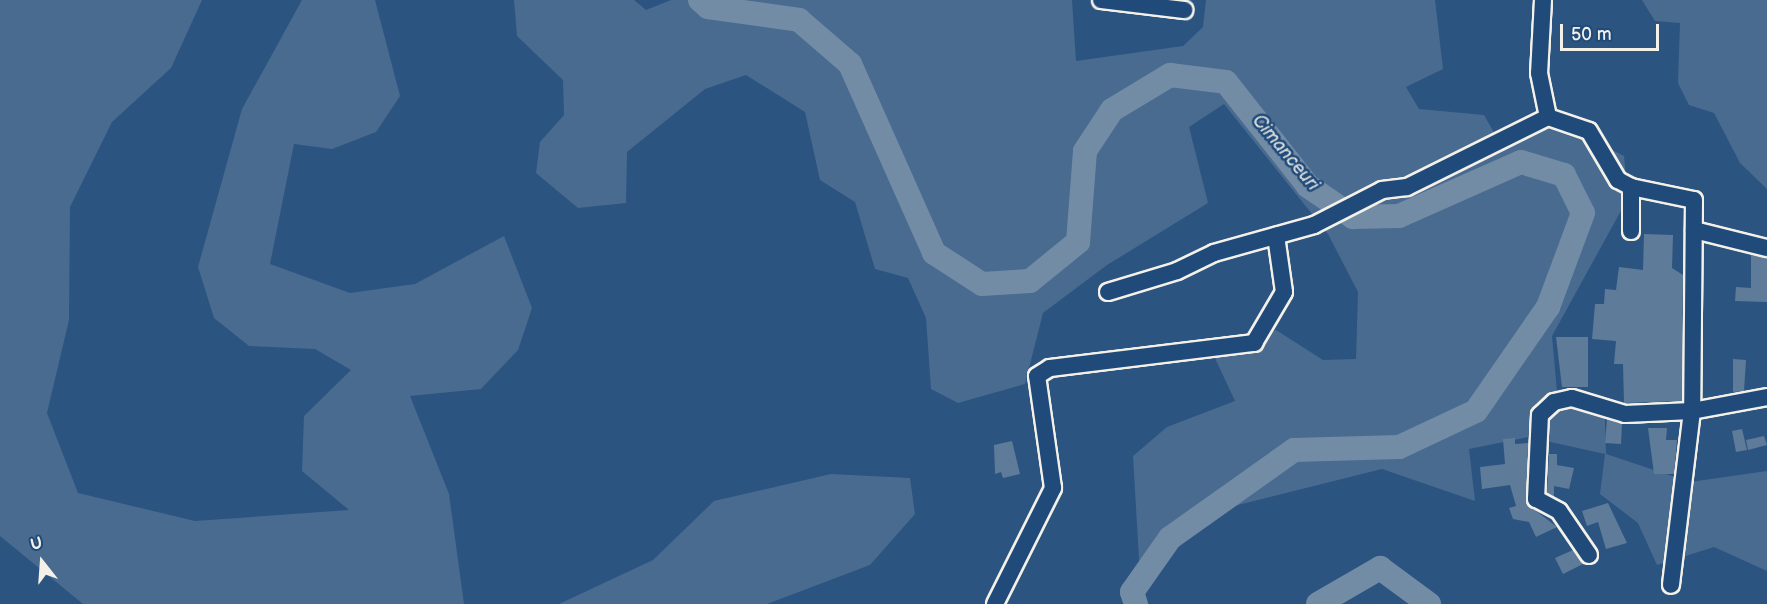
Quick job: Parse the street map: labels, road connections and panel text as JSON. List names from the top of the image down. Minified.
{"water":["Cimanceuri"],"scale_bar":"50 m","north":"top"}
